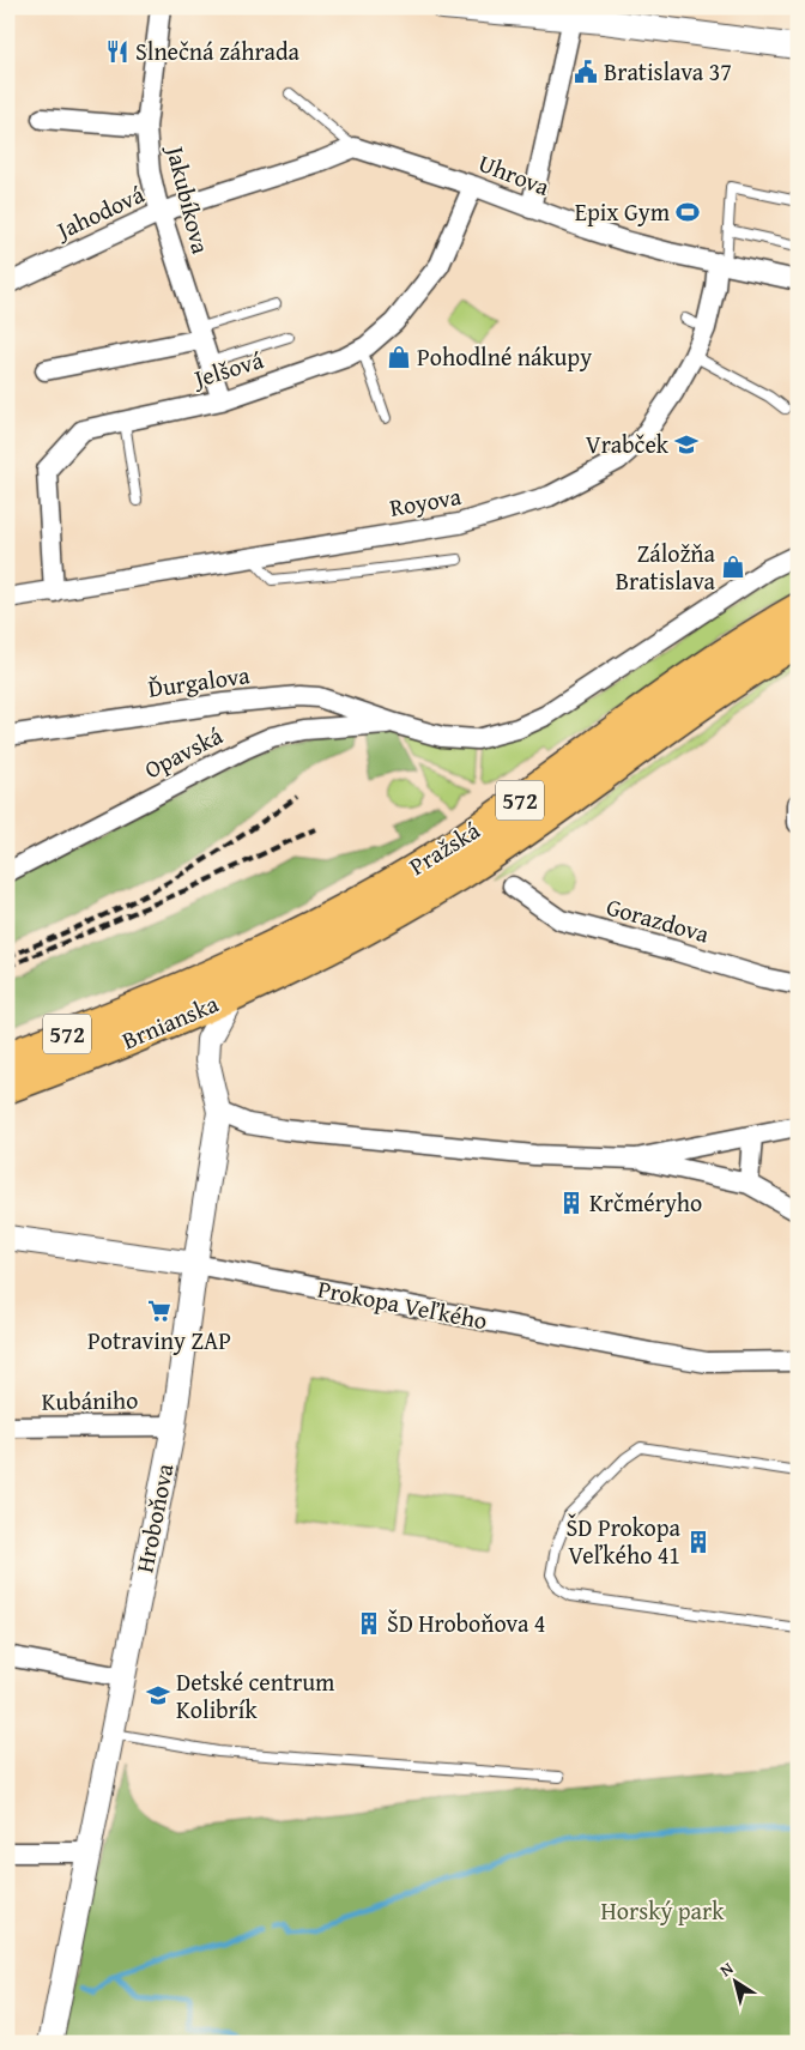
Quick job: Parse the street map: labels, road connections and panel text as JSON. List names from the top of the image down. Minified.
{"streets":{"main road":["572","Pražská","Brnianska"],"street":["Uhrova","Jakubíkova","Jahodová","Jelšová","Royova","Ďurgalova","Opavská","Gorazdova","Prokopa Veľkého","Kubániho","Hroboňova"]},"crossings":[["Uhrova","Jahodová"],["Uhrova","Jelšová"],["Uhrova","Royova"],["Jakubíkova","Jahodová"],["Jakubíkova","Jelšová"],["Jelšová","Royova"],["Ďurgalova","Opavská"],["Pražská","Brnianska"],["Pražská","Hroboňova"],["Brnianska","Hroboňova"],["Prokopa Veľkého","Hroboňova"],["Kubániho","Hroboňova"]],"parks":["Horský park"],"places":{"restaurant":["Slnečná záhrada"],"public building":["Bratislava 37"],"sports":["Epix Gym"],"shop":["Pohodlné nákupy","Záložňa Bratislava"],"school or university":["Vrabček","Detské centrum Kolibrík"],"building":["Krčméryho","ŠD Prokopa Veľkého 41","ŠD Hroboňova 4"],"supermarket":["Potraviny ZAP"]},"north":"top left"}
